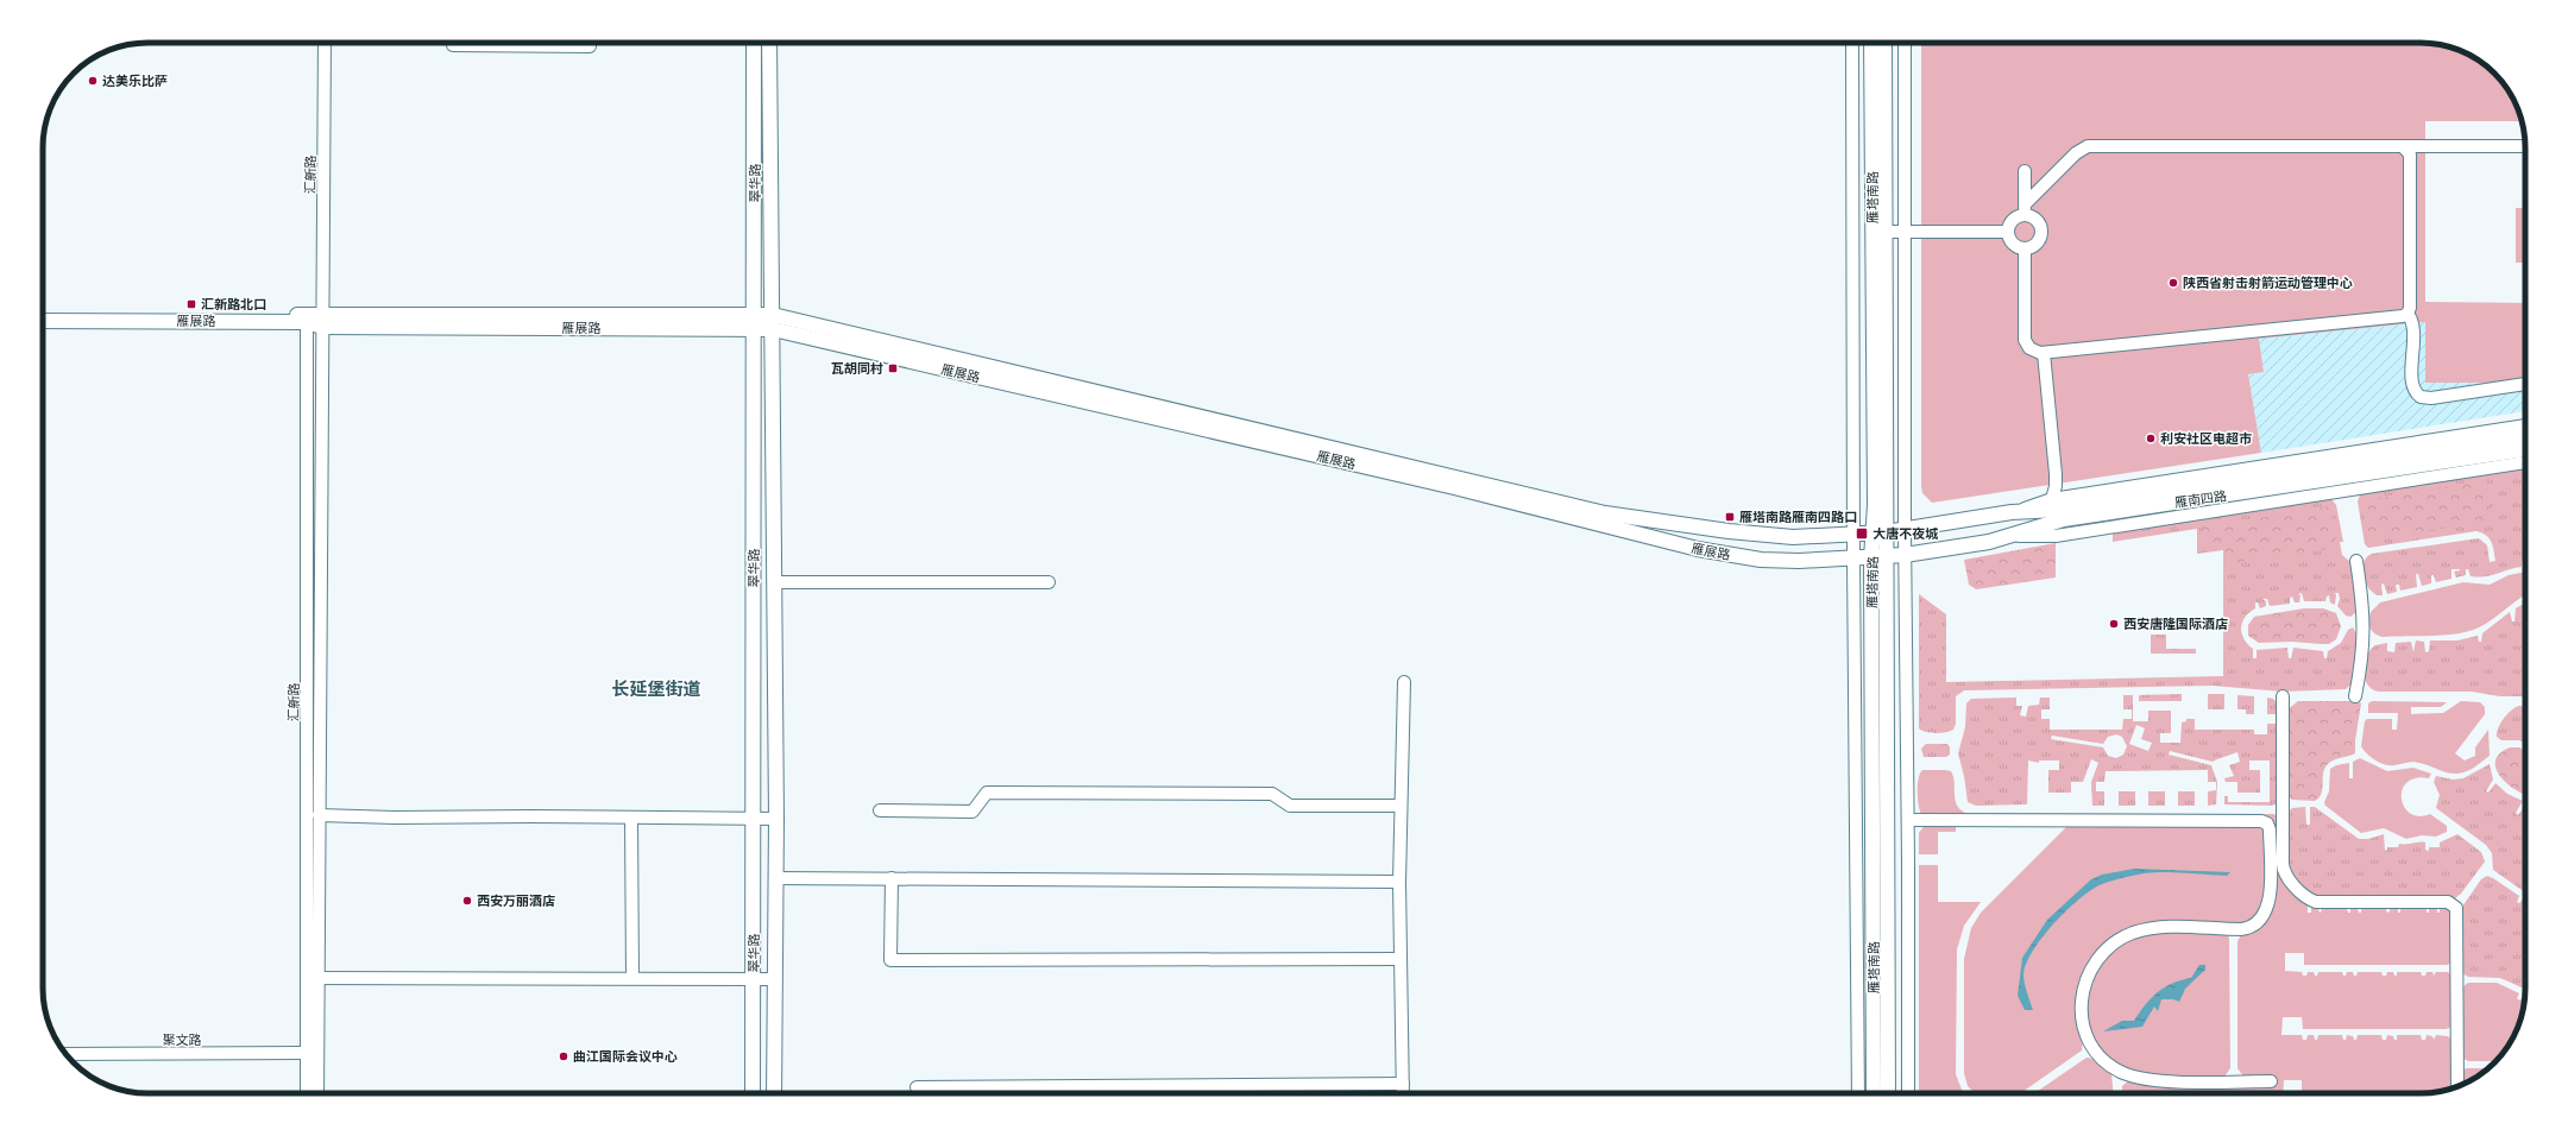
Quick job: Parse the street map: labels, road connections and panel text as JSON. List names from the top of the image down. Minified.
{"streets":{"main road":["翠华路","雁塔南路","雁展路","雁南四路"],"street":["汇新路","聚文路"]},"crossings":[["汇新路","雁展路"],["汇新路","聚文路"],["翠华路","雁展路"],["雁塔南路","雁展路"],["雁塔南路","雁南四路"],["雁展路","雁南四路"]],"districts":["长延堡街道"],"places":{"other":["达美乐比萨","陕西省射击射箭运动管理中心","利安社区电超市","西安唐隆国际酒店","西安万丽酒店","曲江国际会议中心"],"transit":["汇新路北口","瓦胡同村","雁塔南路雁南四路口","大唐不夜城"]}}
